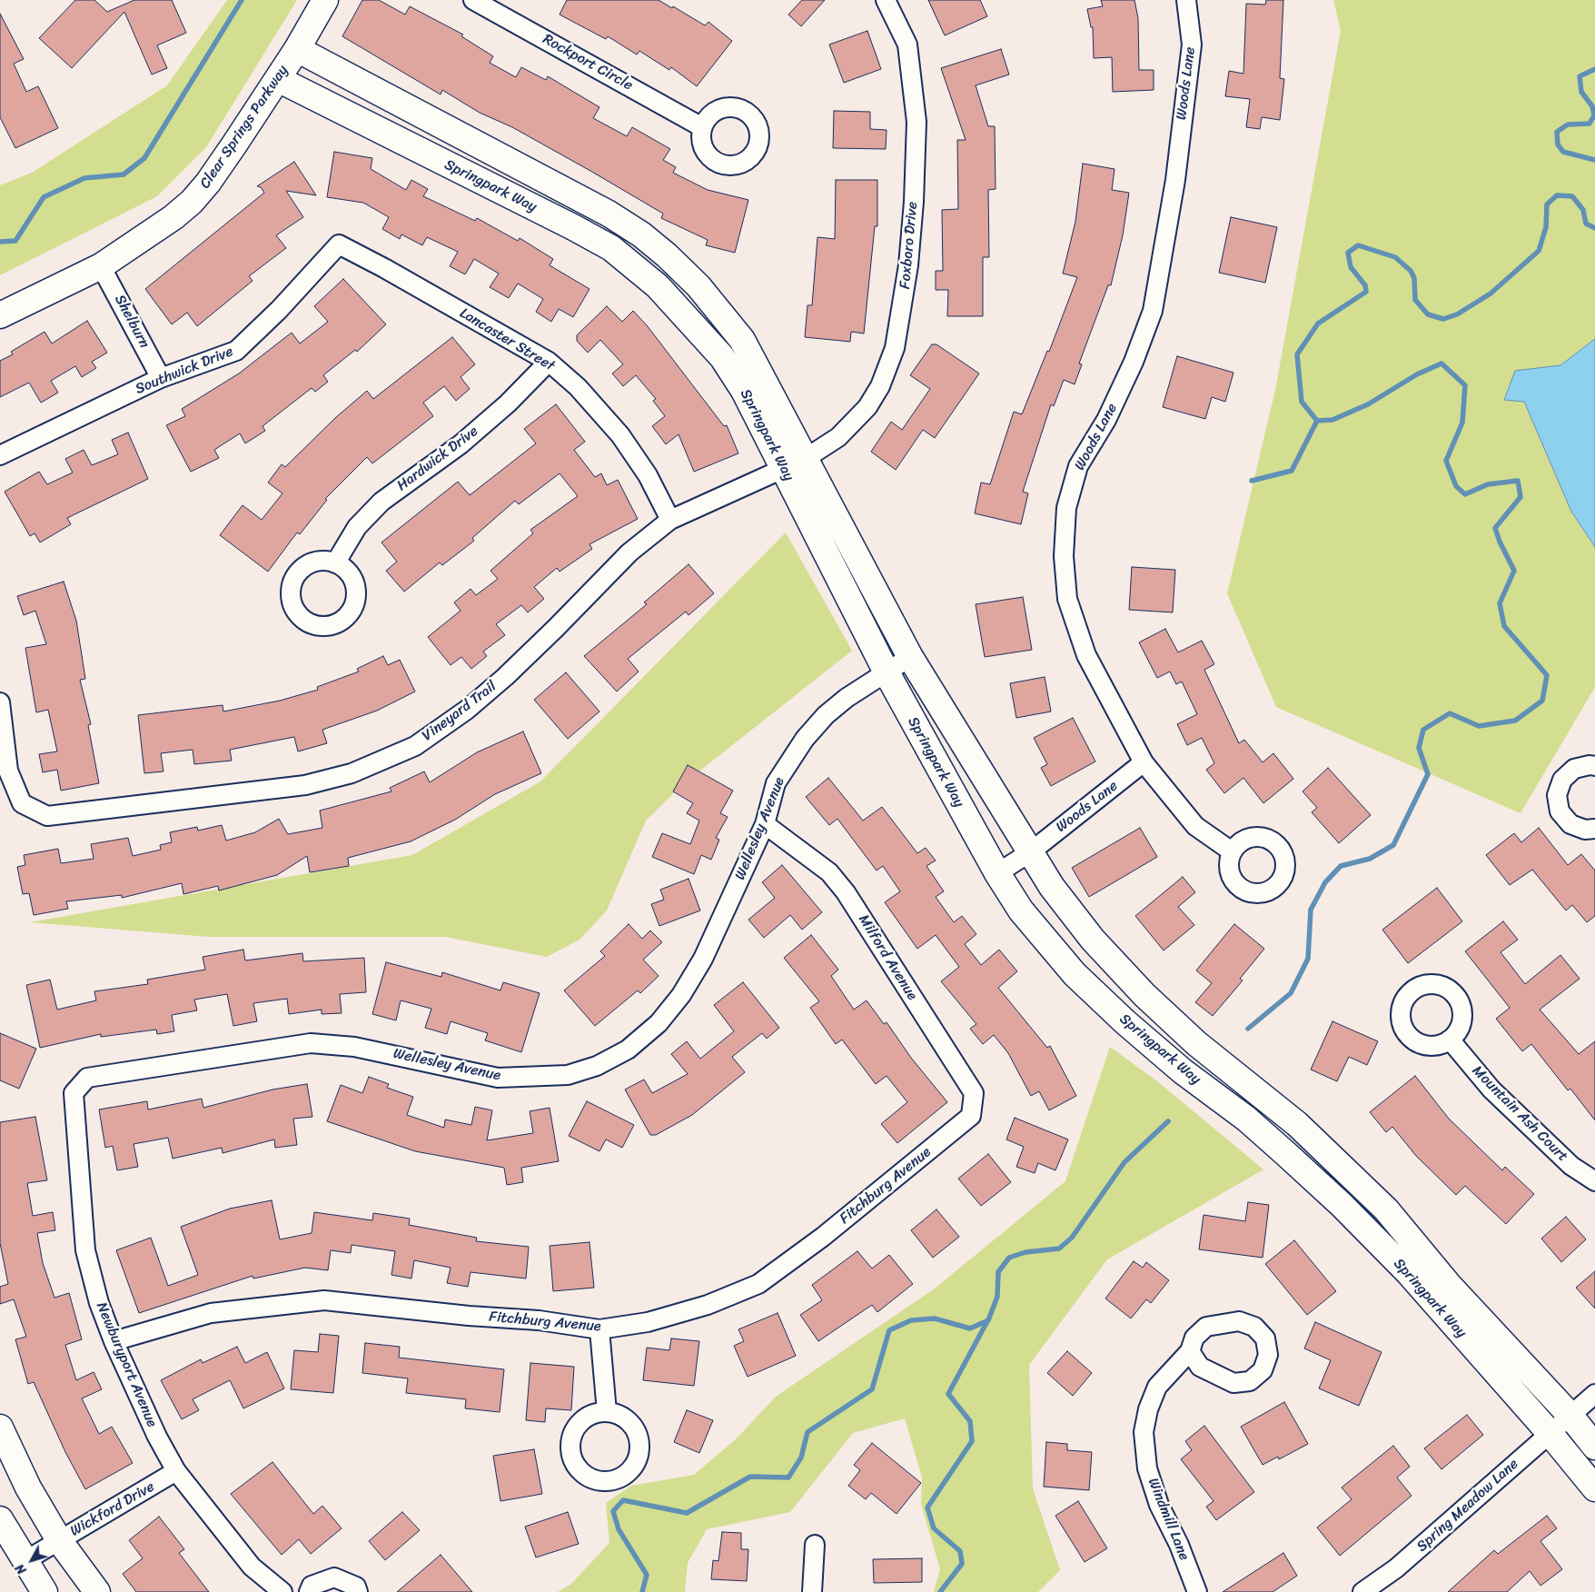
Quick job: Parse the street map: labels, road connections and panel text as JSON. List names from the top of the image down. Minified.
{"streets":{"street":["Rockport Circle","Woods Lane","Clear Springs Parkway","Springpark Way","Foxboro Drive","Shelburn","Lancaster Street","Southwick Drive","Hardwick Drive","Vineyard Trail","Wellesley Avenue","Milford Avenue","Mountain Ash Court","Fitchburg Avenue","Newburyport Avenue","Spring Meadow Lane","Wickford Drive","Windmill Lane"]},"crossings":[["Woods Lane","Springpark Way"],["Clear Springs Parkway","Springpark Way"],["Clear Springs Parkway","Shelburn"],["Springpark Way","Foxboro Drive"],["Springpark Way","Vineyard Trail"],["Springpark Way","Wellesley Avenue"],["Springpark Way","Spring Meadow Lane"],["Foxboro Drive","Vineyard Trail"],["Shelburn","Southwick Drive"],["Lancaster Street","Southwick Drive"],["Lancaster Street","Hardwick Drive"],["Lancaster Street","Vineyard Trail"],["Wellesley Avenue","Milford Avenue"],["Wellesley Avenue","Newburyport Avenue"],["Milford Avenue","Fitchburg Avenue"],["Fitchburg Avenue","Newburyport Avenue"],["Newburyport Avenue","Wickford Drive"]],"north":"bottom left"}
